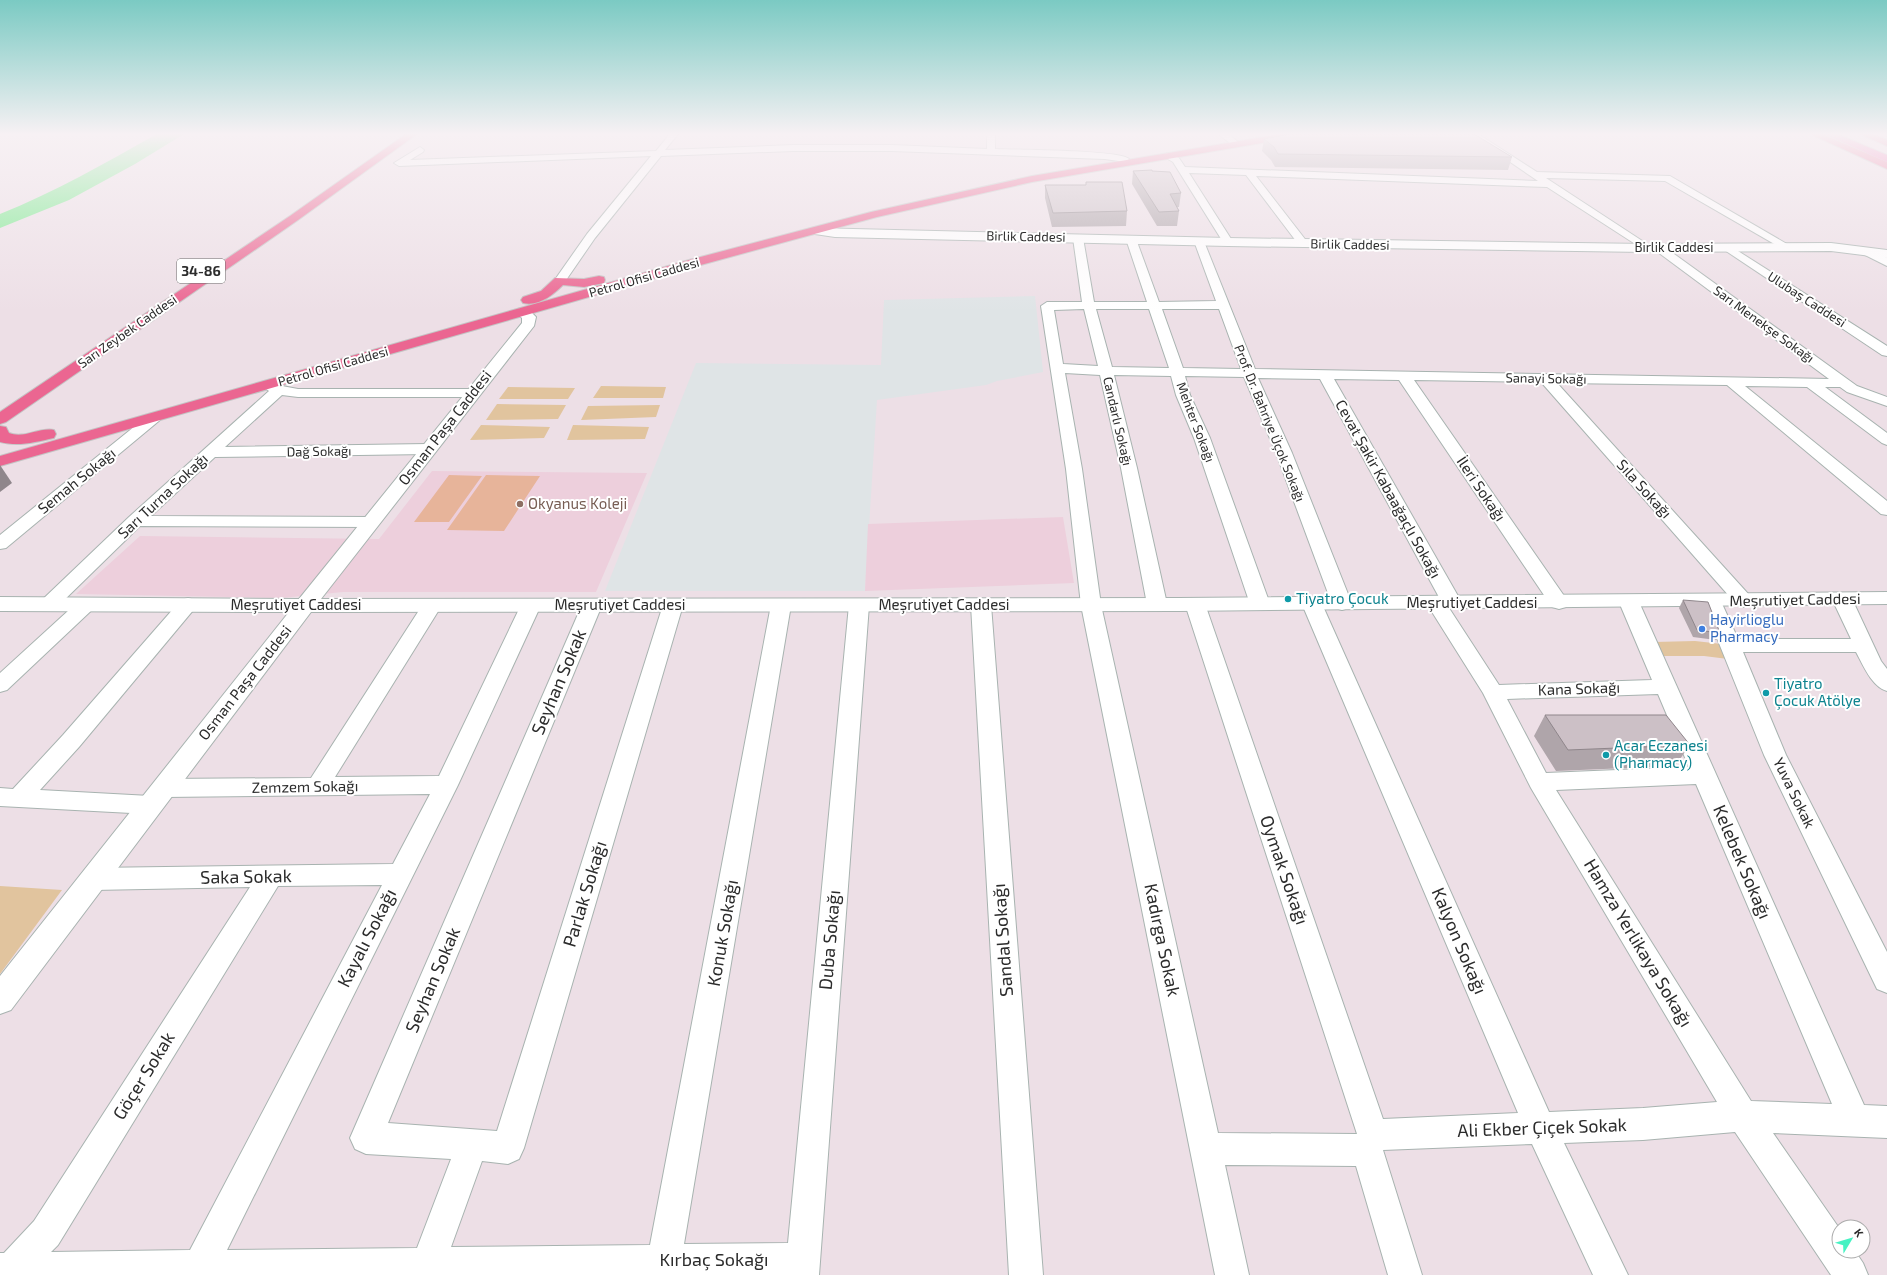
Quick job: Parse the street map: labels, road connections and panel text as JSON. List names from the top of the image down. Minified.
{"streets":{"main road":["Birlik Caddesi","34-86","Petrol Ofisi Caddesi","Sarı Zeybek Caddesi","Osman Paşa Caddesi","Meşrutiyet Caddesi"],"street":["Ulubaş Caddesi","Sarı Menekşe Sokağı","Sanayi Sokağı","Candarlı Sokağı","Mehter Sokağı","Prof. Dr. Bahriye Üçok Sokağı","Dağ Sokağı","Semah Sokağı","Cevat Şakir Kabaağaçlı Sokağı","İleri Sokağı","Sıla Sokağı","Sarı Turna Sokağı","Seyhan Sokak","Kana Sokağı","Zemzem Sokağı","Yuva Sokak","Kelebek Sokağı","Oymak Sokağı","Saka Sokak","Parlak Sokağı","Konuk Sokağı","Kayalı Sokağı","Duba Sokağı","Sandal Sokağı","Kadırga Sokak","Kalyon Sokağı","Hamza Yerlikaya Sokağı","Göçer Sokak","Ali Ekber Çiçek Sokak","Kırbaç Sokağı"]},"crossings":[["Birlik Caddesi","Petrol Ofisi Caddesi"],["Birlik Caddesi","Ulubaş Caddesi"],["Birlik Caddesi","Sarı Menekşe Sokağı"],["Birlik Caddesi","Candarlı Sokağı"],["Birlik Caddesi","Mehter Sokağı"],["Birlik Caddesi","Prof. Dr. Bahriye Üçok Sokağı"],["Petrol Ofisi Caddesi","Osman Paşa Caddesi"],["Petrol Ofisi Caddesi","Semah Sokağı"],["Petrol Ofisi Caddesi","Sarı Turna Sokağı"],["Sarı Menekşe Sokağı","Sanayi Sokağı"],["Sanayi Sokağı","Candarlı Sokağı"],["Sanayi Sokağı","Mehter Sokağı"],["Sanayi Sokağı","Prof. Dr. Bahriye Üçok Sokağı"],["Sanayi Sokağı","Cevat Şakir Kabaağaçlı Sokağı"],["Sanayi Sokağı","İleri Sokağı"],["Sanayi Sokağı","Sıla Sokağı"],["Sanayi Sokağı","Kadırga Sokak"],["Candarlı Sokağı","Meşrutiyet Caddesi"],["Candarlı Sokağı","Kadırga Sokak"],["Mehter Sokağı","Meşrutiyet Caddesi"],["Prof. Dr. Bahriye Üçok Sokağı","Meşrutiyet Caddesi"],["Osman Paşa Caddesi","Dağ Sokağı"],["Osman Paşa Caddesi","Meşrutiyet Caddesi"],["Osman Paşa Caddesi","Zemzem Sokağı"],["Osman Paşa Caddesi","Saka Sokak"],["Dağ Sokağı","Sarı Turna Sokağı"],["Cevat Şakir Kabaağaçlı Sokağı","Meşrutiyet Caddesi"],["Cevat Şakir Kabaağaçlı Sokağı","Hamza Yerlikaya Sokağı"],["İleri Sokağı","Meşrutiyet Caddesi"],["Sıla Sokağı","Meşrutiyet Caddesi"],["Sarı Turna Sokağı","Meşrutiyet Caddesi"],["Meşrutiyet Caddesi","Seyhan Sokak"],["Meşrutiyet Caddesi","Yuva Sokak"],["Meşrutiyet Caddesi","Kelebek Sokağı"],["Meşrutiyet Caddesi","Oymak Sokağı"],["Meşrutiyet Caddesi","Parlak Sokağı"],["Meşrutiyet Caddesi","Konuk Sokağı"],["Meşrutiyet Caddesi","Kayalı Sokağı"],["Meşrutiyet Caddesi","Duba Sokağı"],["Meşrutiyet Caddesi","Sandal Sokağı"],["Meşrutiyet Caddesi","Kadırga Sokak"],["Meşrutiyet Caddesi","Kalyon Sokağı"],["Meşrutiyet Caddesi","Hamza Yerlikaya Sokağı"],["Seyhan Sokak","Parlak Sokağı"],["Kana Sokağı","Kelebek Sokağı"],["Kana Sokağı","Hamza Yerlikaya Sokağı"],["Zemzem Sokağı","Kayalı Sokağı"],["Kelebek Sokağı","Ali Ekber Çiçek Sokak"],["Oymak Sokağı","Ali Ekber Çiçek Sokak"],["Saka Sokak","Kayalı Sokağı"],["Saka Sokak","Göçer Sokak"],["Konuk Sokağı","Kırbaç Sokağı"],["Kayalı Sokağı","Kırbaç Sokağı"],["Duba Sokağı","Kırbaç Sokağı"],["Kadırga Sokak","Ali Ekber Çiçek Sokak"],["Kalyon Sokağı","Ali Ekber Çiçek Sokak"],["Hamza Yerlikaya Sokağı","Ali Ekber Çiçek Sokak"],["Göçer Sokak","Kırbaç Sokağı"]],"places":["Okyanus Koleji","Tiyatro Çocuk","Hayirlioglu Pharmacy","Tiyatro Çocuk Atölye","Acar Eczanesi (Pharmacy)"],"north":"top right"}
